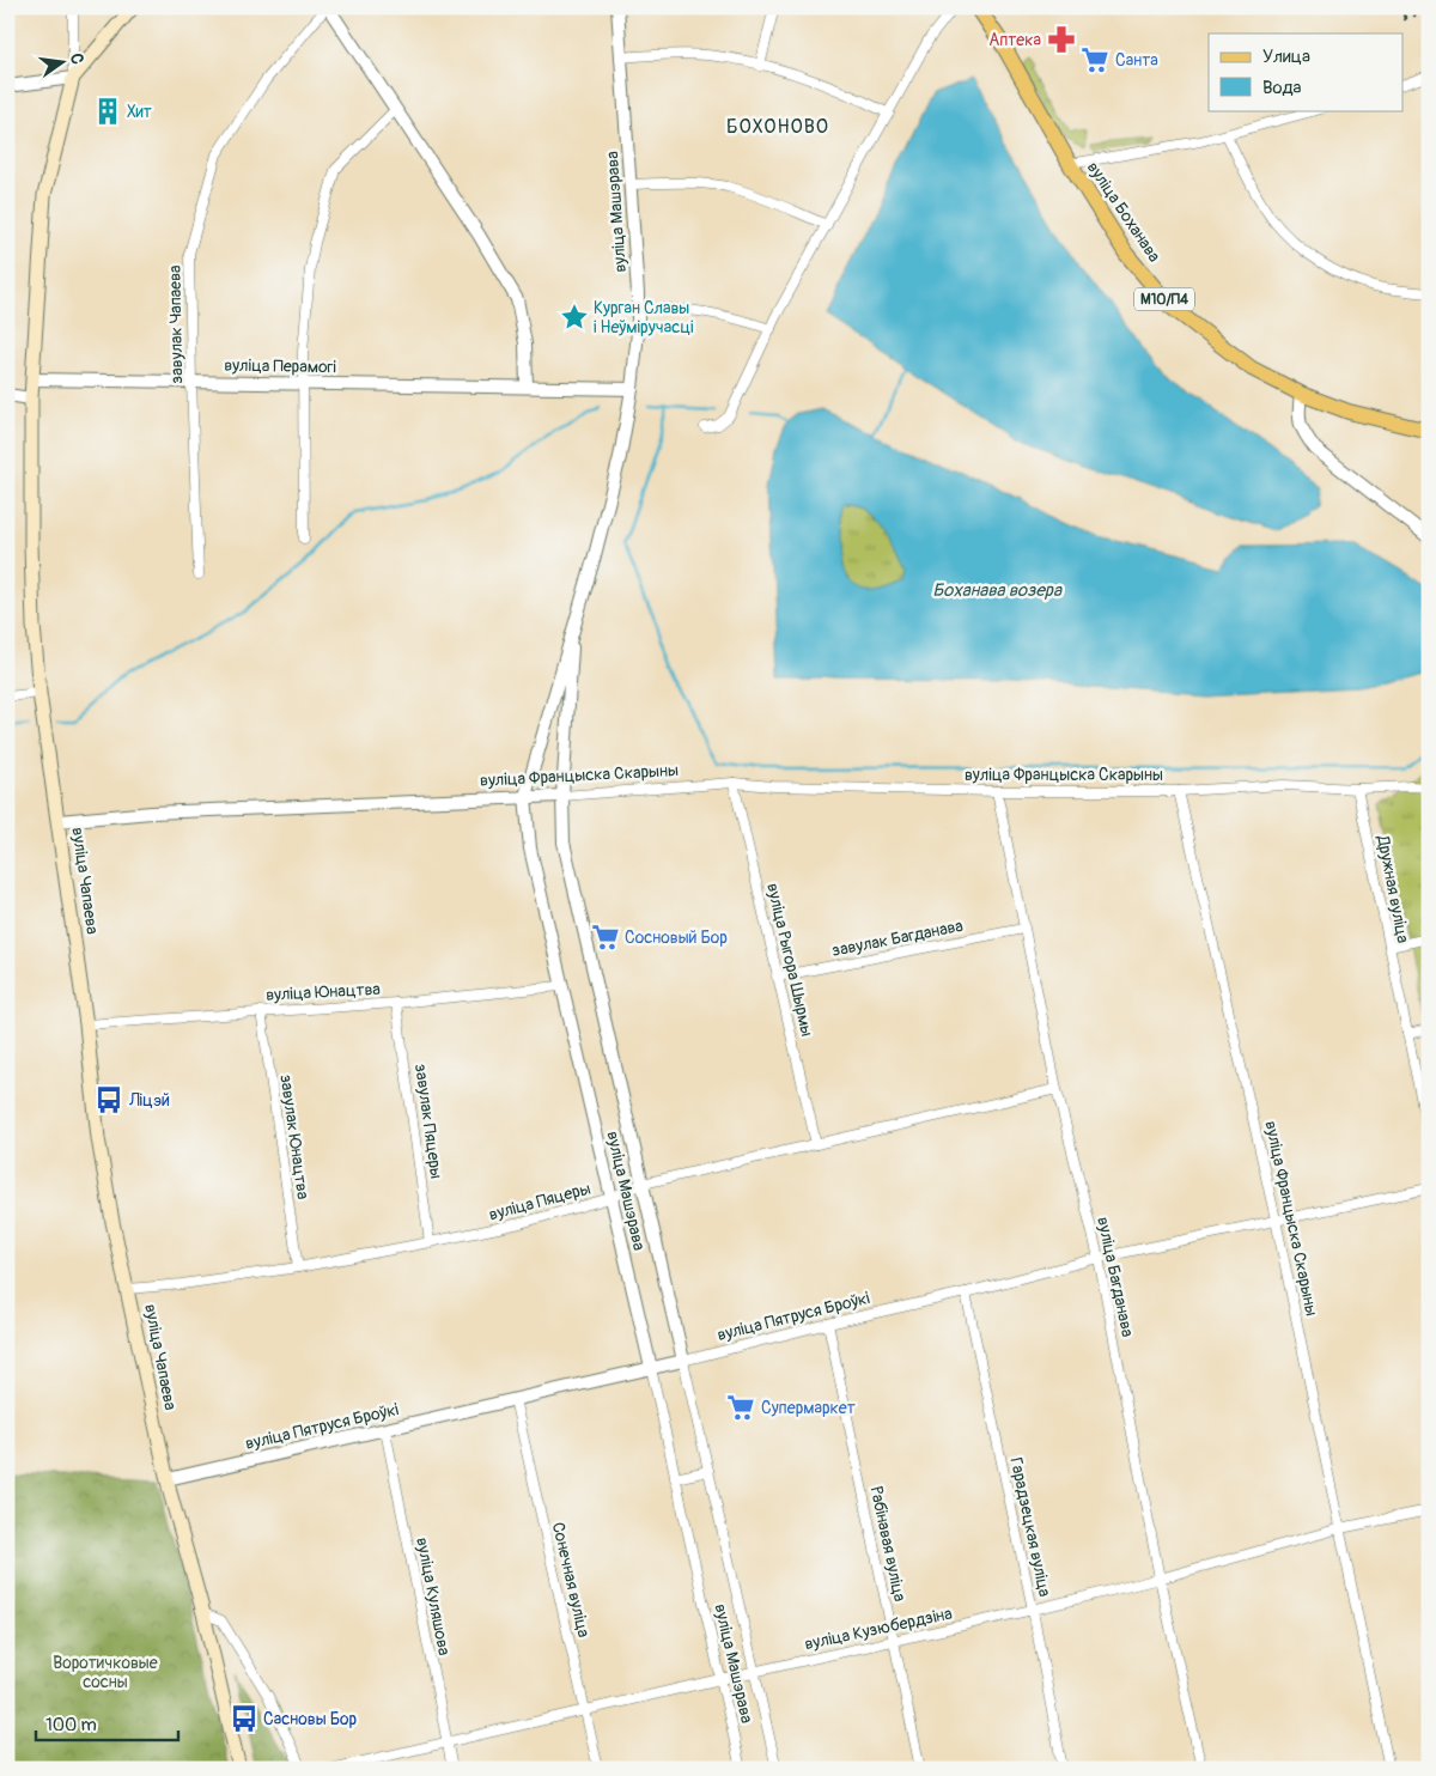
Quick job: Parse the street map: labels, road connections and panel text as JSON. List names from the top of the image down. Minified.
{"streets":{"main road":["вуліца Боханава","М10/П4","вуліца Чапаева"],"street":["вуліца Машэрава","завулак Чапаева","вуліца Перамогі","вуліца Францыска Скарыны","Дружная вуліца","завулак Багданава","вуліца Рыгора Шырмы","вуліца Юнацтва","завулак Пяцеры","завулак Юнацтва","вуліца Пяцеры","вуліца Багданава","вуліца Пятруся Броўкі","Гарадзецкая вуліца","Рабінавая вуліца","Сонечная вуліца","вуліца Куляшова","вуліца Кузюбердзіна"]},"crossings":[["вуліца Машэрава","вуліца Перамогі"],["вуліца Машэрава","вуліца Францыска Скарыны"],["вуліца Машэрава","вуліца Юнацтва"],["вуліца Машэрава","вуліца Пяцеры"],["вуліца Машэрава","вуліца Пятруся Броўкі"],["вуліца Машэрава","вуліца Кузюбердзіна"],["завулак Чапаева","вуліца Перамогі"],["вуліца Перамогі","вуліца Чапаева"],["вуліца Францыска Скарыны","вуліца Чапаева"],["вуліца Францыска Скарыны","вуліца Рыгора Шырмы"],["вуліца Францыска Скарыны","вуліца Багданава"],["вуліца Францыска Скарыны","вуліца Пятруся Броўкі"],["вуліца Францыска Скарыны","вуліца Кузюбердзіна"],["вуліца Чапаева","вуліца Юнацтва"],["вуліца Чапаева","вуліца Пяцеры"],["вуліца Чапаева","вуліца Пятруся Броўкі"],["завулак Багданава","вуліца Рыгора Шырмы"],["завулак Багданава","вуліца Багданава"],["вуліца Рыгора Шырмы","вуліца Пяцеры"],["вуліца Юнацтва","завулак Пяцеры"],["вуліца Юнацтва","завулак Юнацтва"],["завулак Пяцеры","вуліца Пяцеры"],["завулак Юнацтва","вуліца Пяцеры"],["вуліца Пяцеры","вуліца Багданава"],["вуліца Багданава","вуліца Пятруся Броўкі"],["вуліца Багданава","вуліца Кузюбердзіна"],["вуліца Пятруся Броўкі","Гарадзецкая вуліца"],["вуліца Пятруся Броўкі","Рабінавая вуліца"],["вуліца Пятруся Броўкі","Сонечная вуліца"],["вуліца Пятруся Броўкі","вуліца Куляшова"],["Гарадзецкая вуліца","вуліца Кузюбердзіна"],["Рабінавая вуліца","вуліца Кузюбердзіна"],["Сонечная вуліца","вуліца Кузюбердзіна"],["вуліца Куляшова","вуліца Кузюбердзіна"]],"districts":["БОХОНОВО"],"water":["Боханава возера"],"parks":["Воротичковые сосны"],"places":{"pharmacy":["Аптека"],"supermarket":["Санта","Сосновый Бор","Супермаркет"],"building":["Хит"],"place":["Курган Славы і Неўміручасці"],"bus stop":["Ліцэй","Сасновы Бор"]},"legend":["Улица","Вода"],"scale_bar":"100 m","north":"right"}
